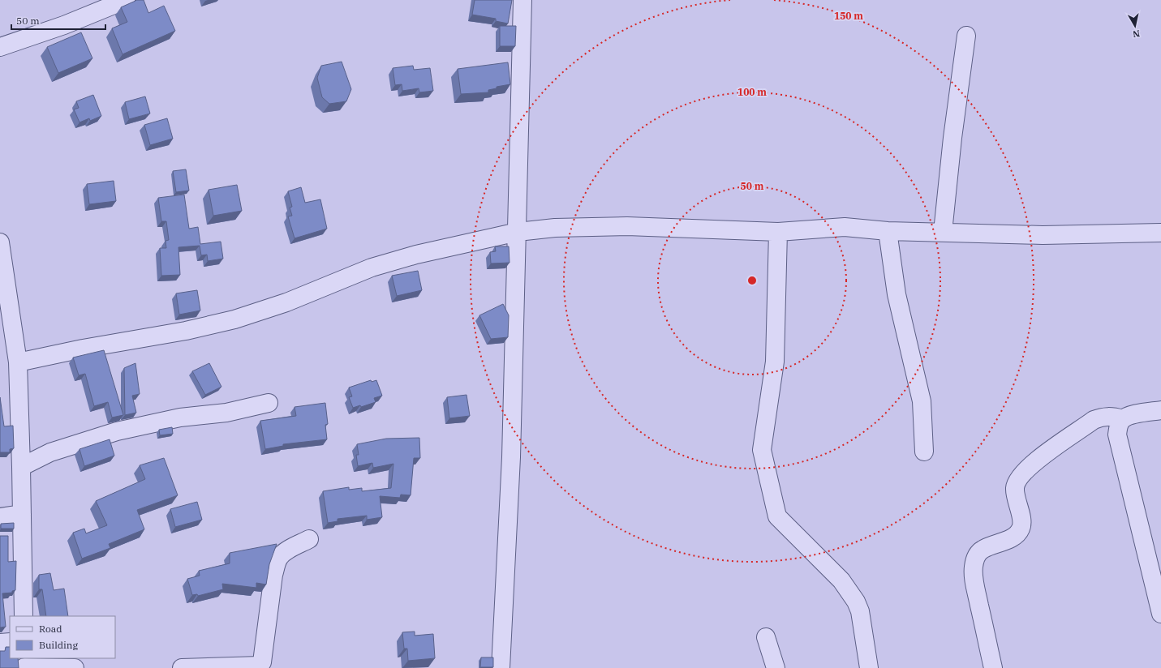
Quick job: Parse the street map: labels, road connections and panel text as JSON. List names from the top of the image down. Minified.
{"legend":["Road","Building"],"scale_bar":"50 m","north":"bottom","rings":["150 m","100 m","50 m"]}
